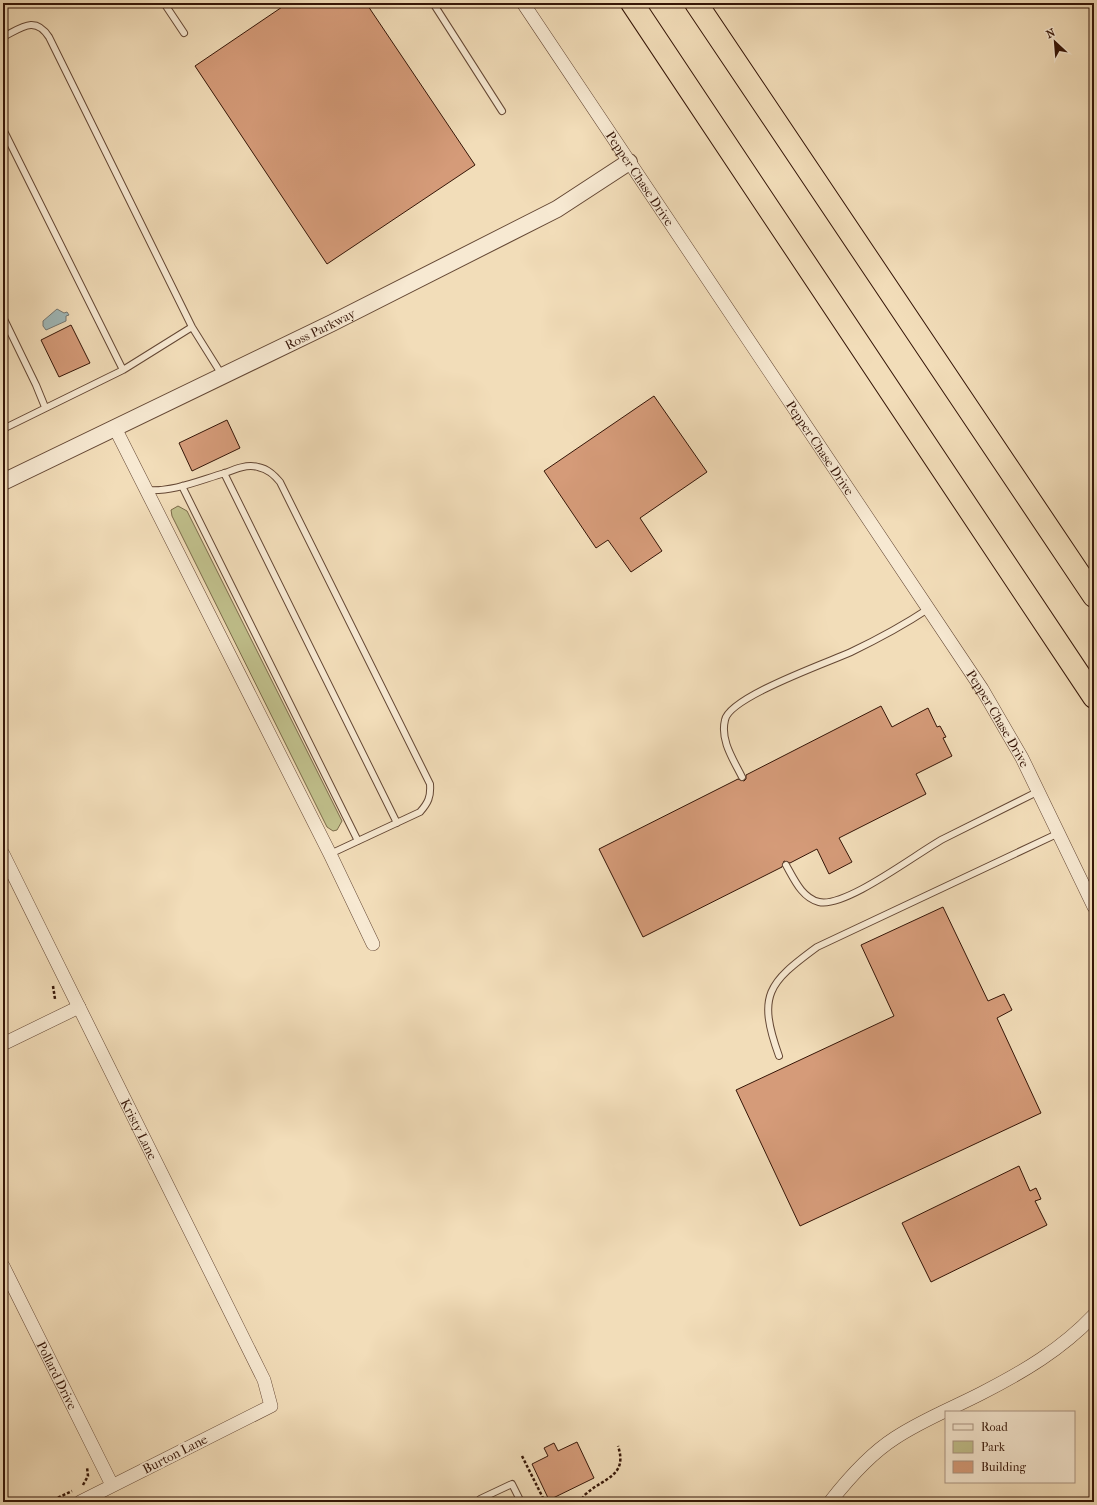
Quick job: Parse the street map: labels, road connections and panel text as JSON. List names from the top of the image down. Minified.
{"streets":{"street":["Pepper Chase Drive","Ross Parkway","Kristy Lane","Pollard Drive","Burton Lane"]},"crossings":[["Pepper Chase Drive","Ross Parkway"],["Kristy Lane","Burton Lane"],["Pollard Drive","Burton Lane"]],"legend":["Road","Park","Building"],"north":"top left"}
